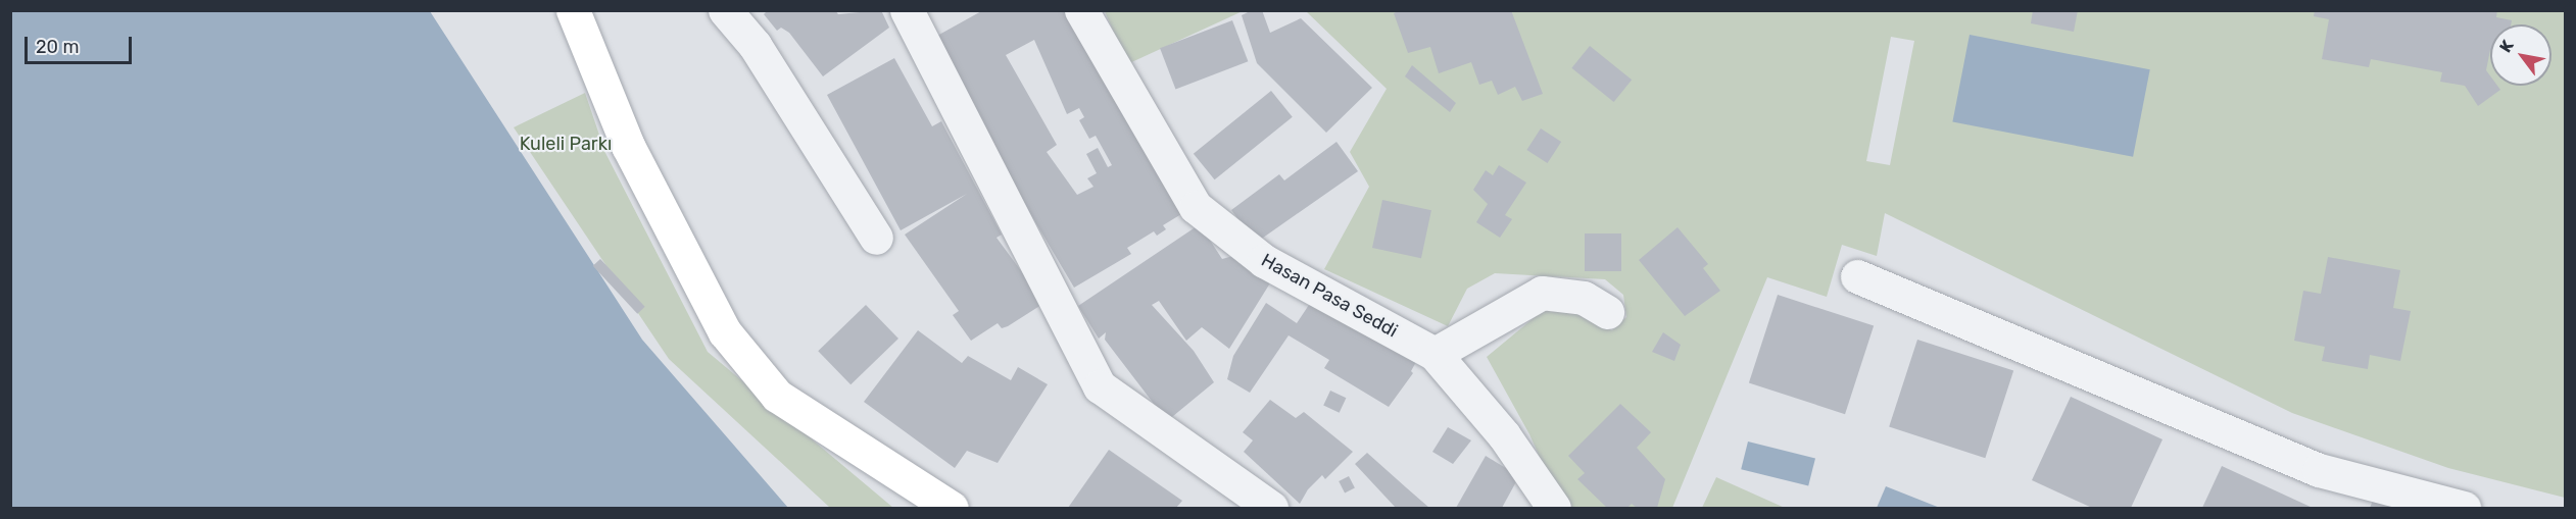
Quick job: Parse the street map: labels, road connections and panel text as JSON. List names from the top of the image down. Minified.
{"streets":{"street":["Hasan Pasa Seddi"]},"parks":["Kuleli Parkı"],"scale_bar":"20 m","north":"top left"}
